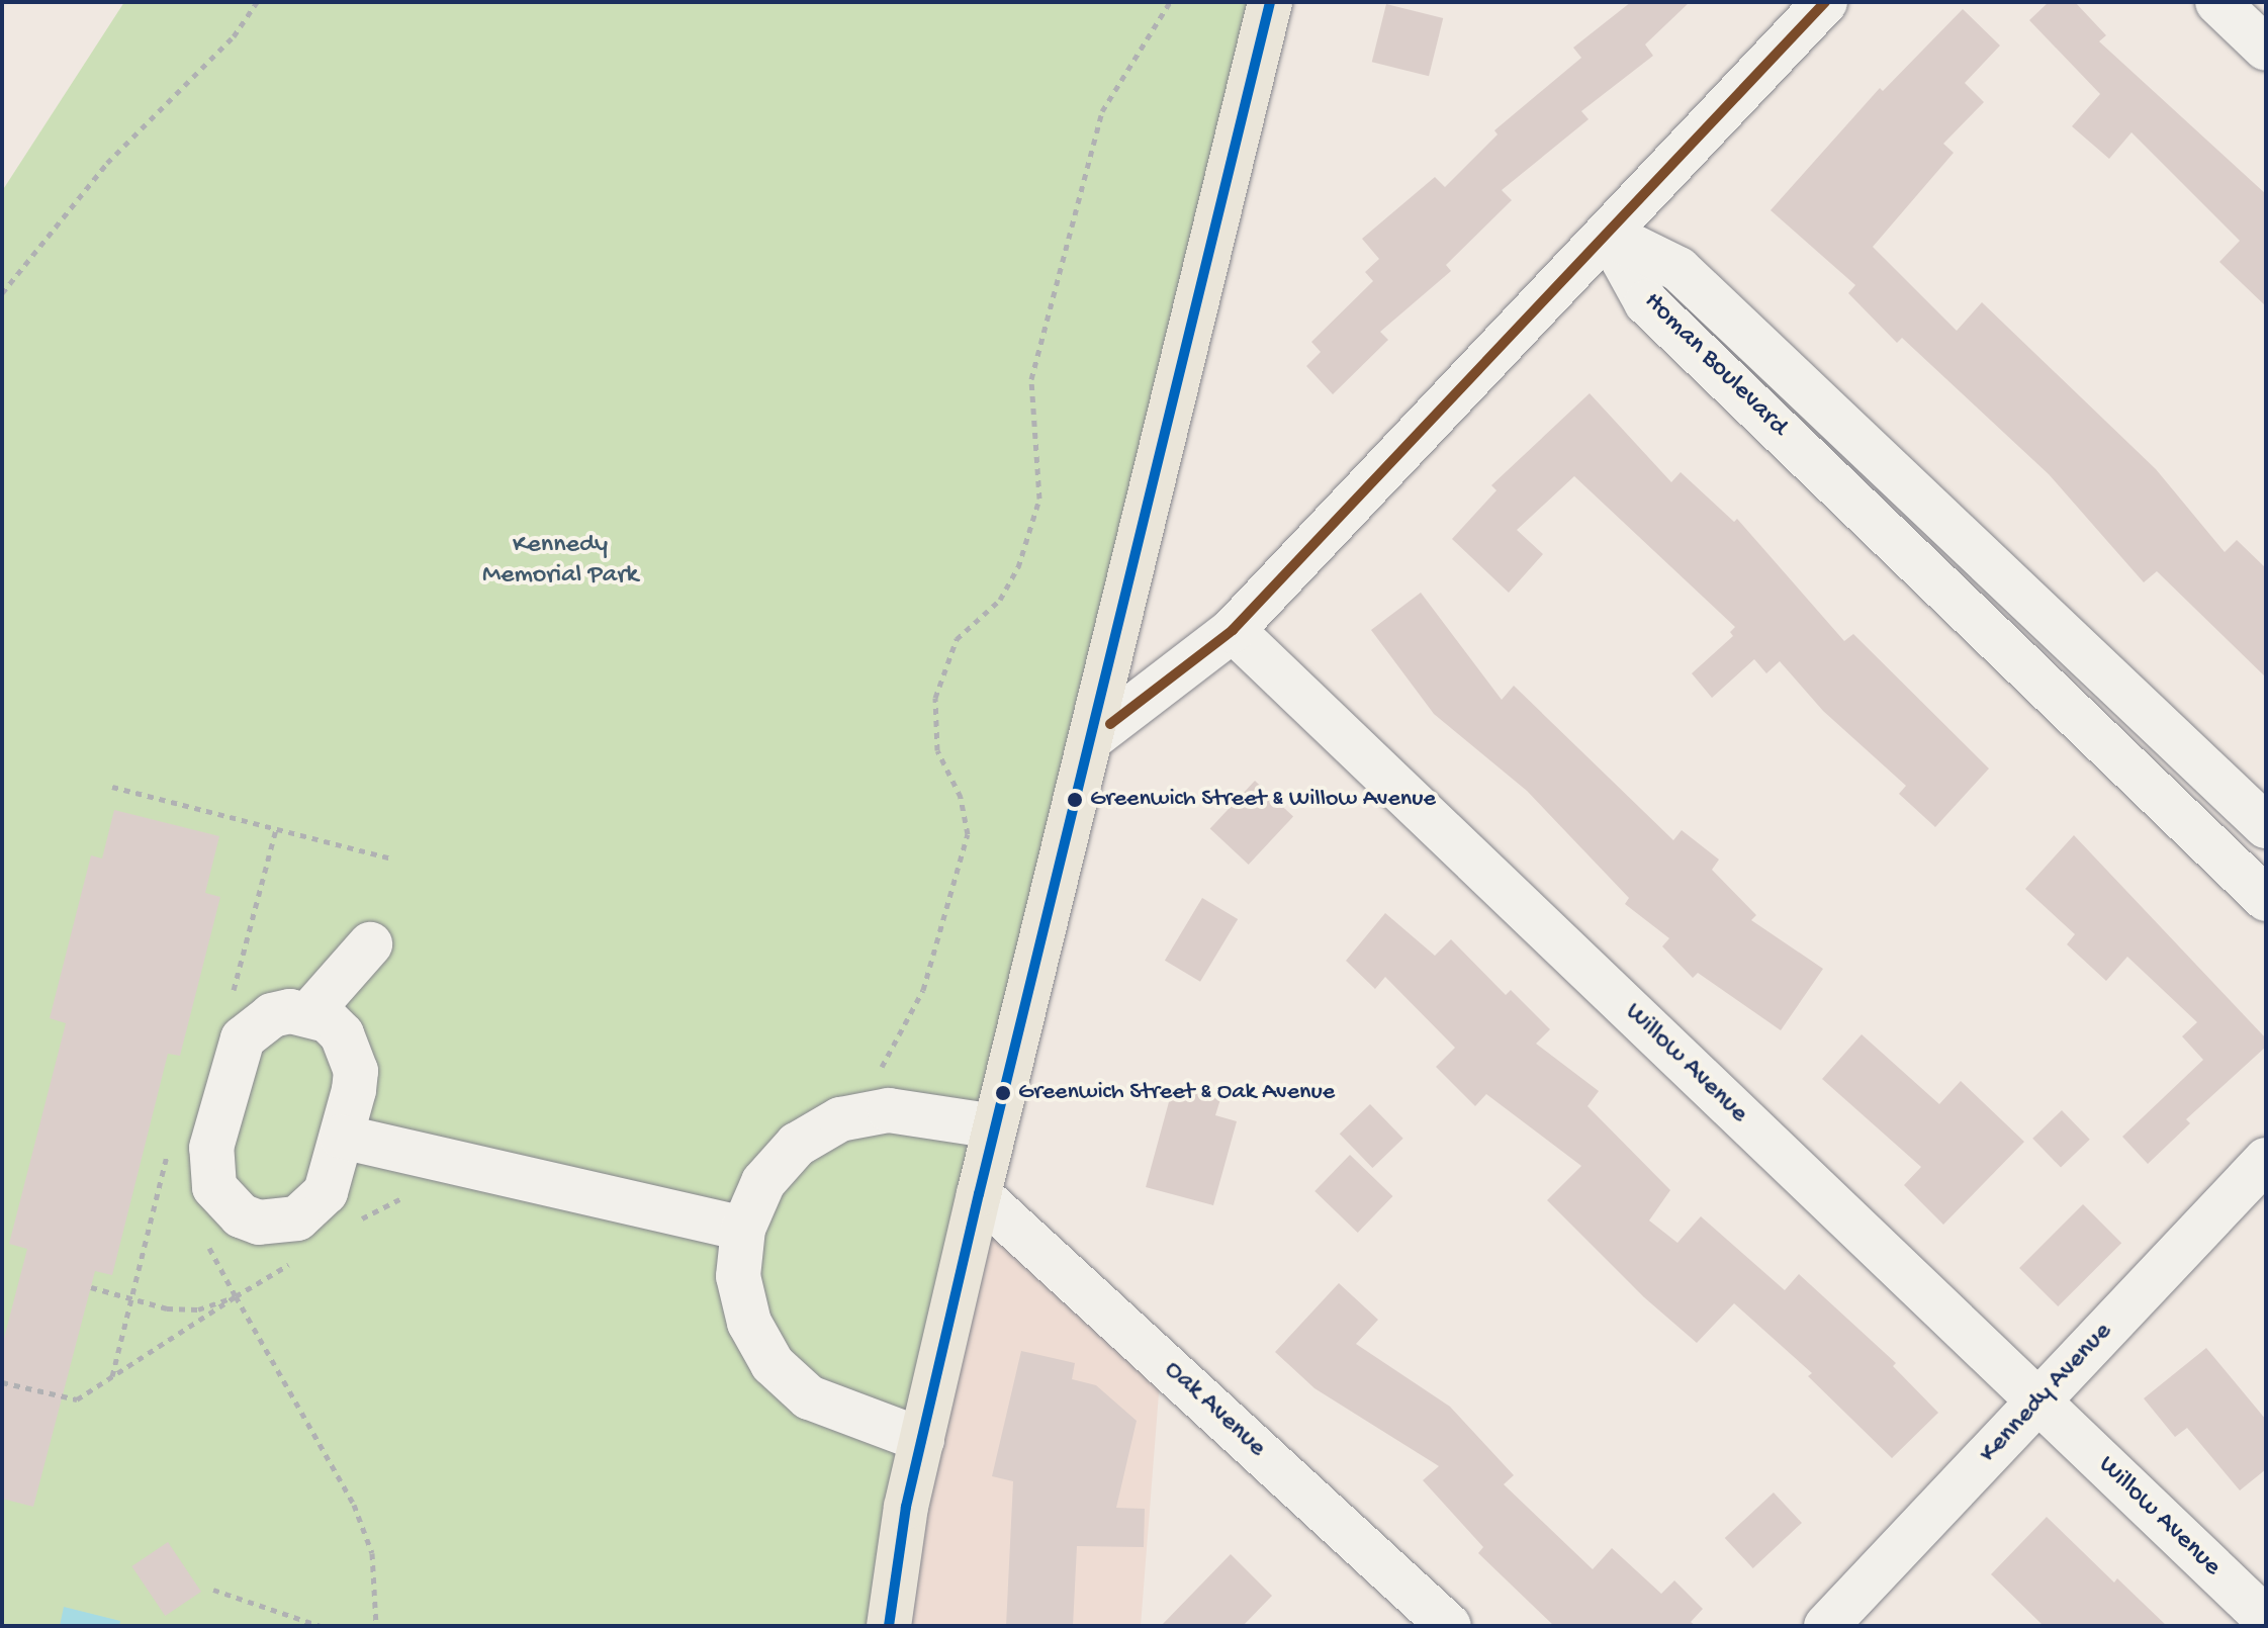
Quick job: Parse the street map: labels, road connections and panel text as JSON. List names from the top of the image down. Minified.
{"streets":{"street":["Homan Boulevard","Willow Avenue","Kennedy Avenue","Oak Avenue"]},"crossings":[["Willow Avenue","Kennedy Avenue"]],"parks":["Kennedy Memorial Park"],"places":["Greenwich Street & Willow Avenue","Greenwich Street & Oak Avenue"]}
